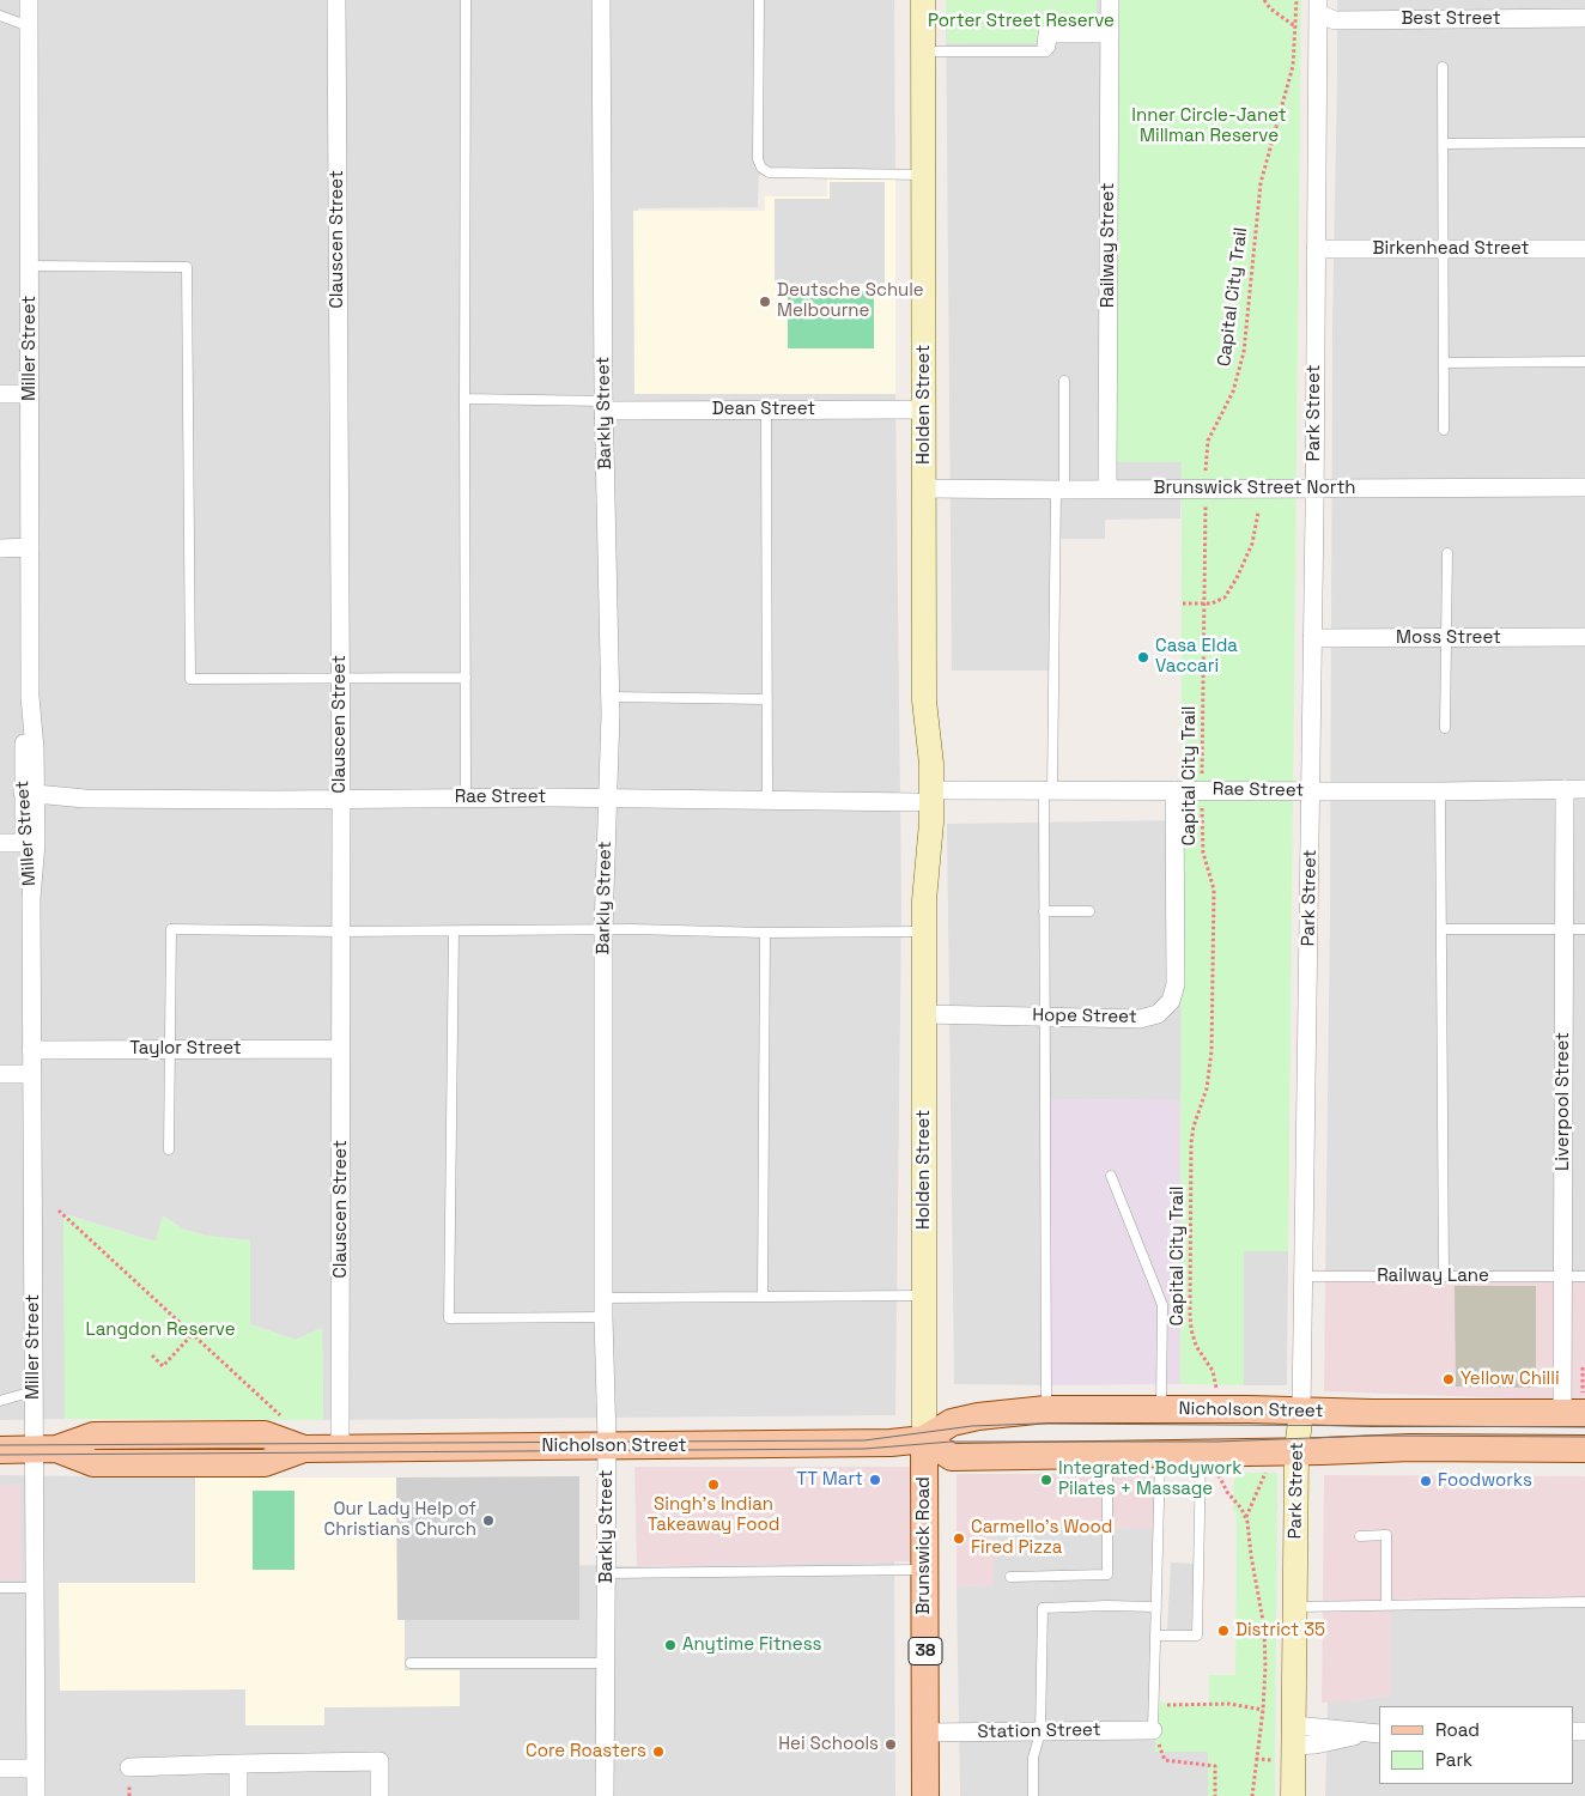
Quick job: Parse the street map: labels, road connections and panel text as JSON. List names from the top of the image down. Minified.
{"streets":{"main road":["Holden Street","Park Street","Nicholson Street","Brunswick Road","38"],"street":["Best Street","Clauscen Street","Railway Street","Birkenhead Street","Miller Street","Dean Street","Barkly Street","Brunswick Street North","Moss Street","Rae Street","Hope Street","Taylor Street","Liverpool Street","Station Street"],"lane":["Railway Lane"],"path":["Capital City Trail"]},"crossings":[["Best Street","Park Street"],["Clauscen Street","Rae Street"],["Clauscen Street","Taylor Street"],["Clauscen Street","Nicholson Street"],["Railway Street","Brunswick Street North"],["Birkenhead Street","Park Street"],["Capital City Trail","Brunswick Street North"],["Capital City Trail","Rae Street"],["Capital City Trail","Nicholson Street"],["Miller Street","Rae Street"],["Miller Street","Taylor Street"],["Miller Street","Nicholson Street"],["Holden Street","Dean Street"],["Holden Street","Brunswick Street North"],["Holden Street","Rae Street"],["Holden Street","Hope Street"],["Holden Street","Nicholson Street"],["Holden Street","Brunswick Road"],["Dean Street","Barkly Street"],["Barkly Street","Rae Street"],["Barkly Street","Nicholson Street"],["Park Street","Brunswick Street North"],["Park Street","Moss Street"],["Park Street","Rae Street"],["Park Street","Railway Lane"],["Park Street","Nicholson Street"],["Rae Street","Hope Street"],["Rae Street","Liverpool Street"],["Liverpool Street","Railway Lane"],["Liverpool Street","Nicholson Street"],["Nicholson Street","Brunswick Road"],["Brunswick Road","Station Street"]],"parks":["Porter Street Reserve","Inner Circle-Janet Millman Reserve","Langdon Reserve"],"places":["Deutsche Schule Melbourne","Casa Elda Vaccari","Yellow Chilli","TT Mart","Integrated Bodywork Pilates + Massage","Foodworks","Singh's Indian Takeaway Food","Our Lady Help of Christians Church","Carmello's Wood Fired Pizza","District 35","Anytime Fitness","Hei Schools","Core Roasters"],"legend":["Road","Park"]}
